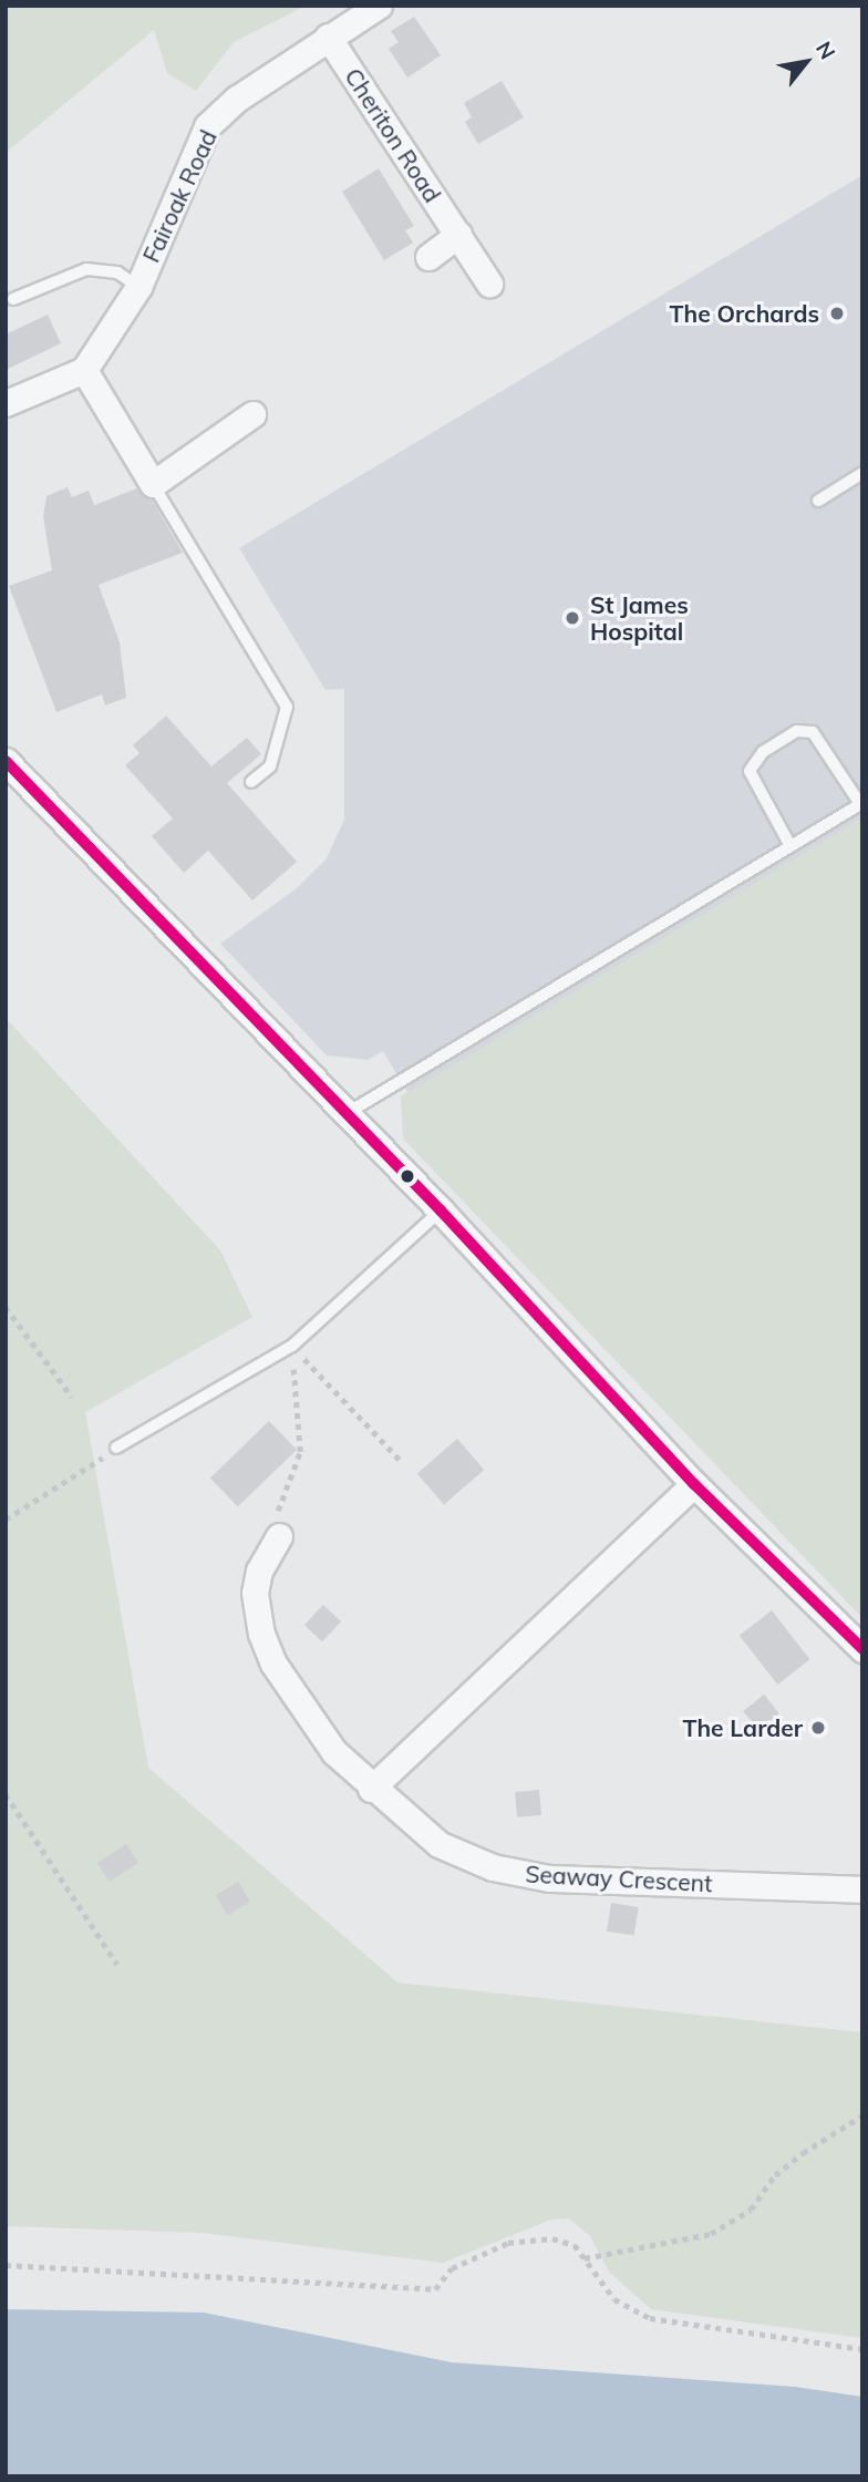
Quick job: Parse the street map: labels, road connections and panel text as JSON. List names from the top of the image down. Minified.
{"streets":{"street":["Cheriton Road","Fairoak Road","Seaway Crescent"]},"crossings":[["Cheriton Road","Fairoak Road"]],"places":["The Orchards","St James Hospital","The Larder"],"north":"top right"}
